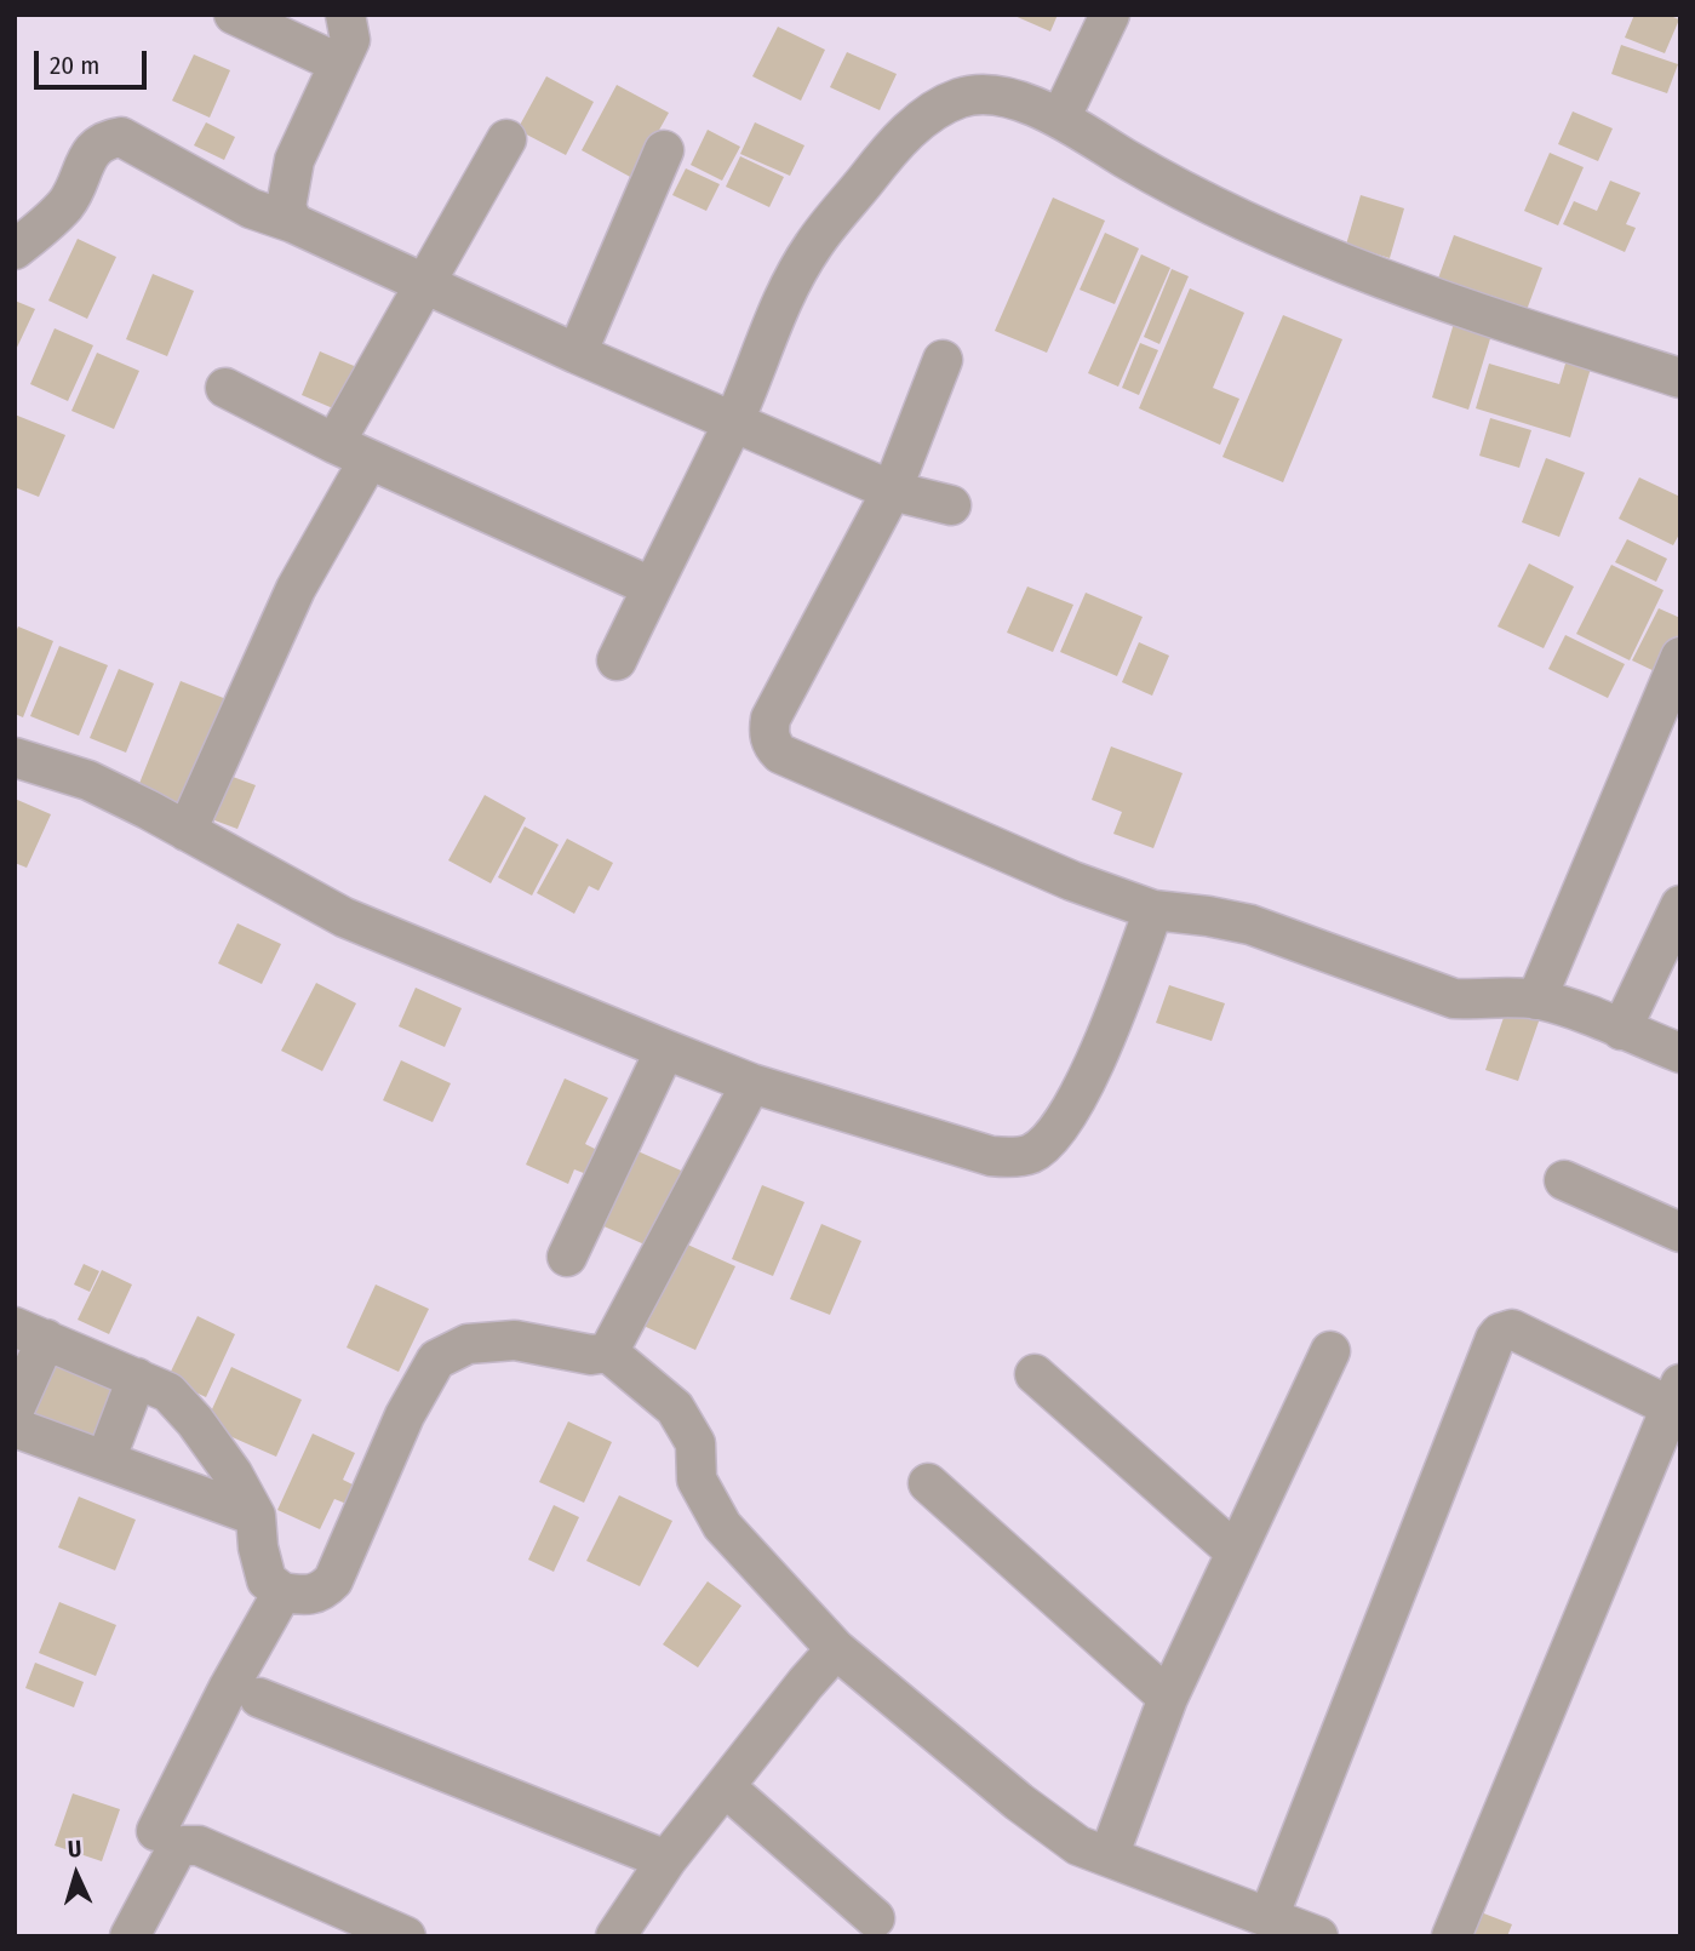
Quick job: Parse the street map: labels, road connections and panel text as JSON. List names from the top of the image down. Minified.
{"scale_bar":"20 m","north":"top"}
